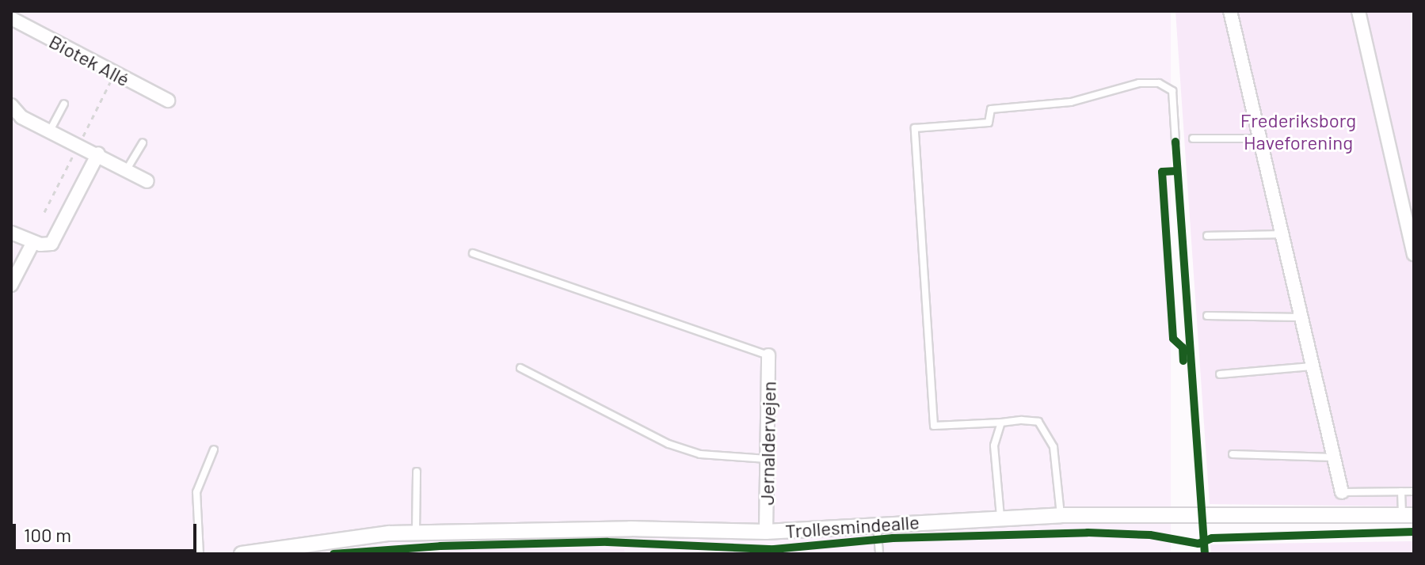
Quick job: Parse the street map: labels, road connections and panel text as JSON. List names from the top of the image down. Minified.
{"streets":{"street":["Biotek Allé","Jernaldervejen","Trollesmindealle"]},"crossings":[["Jernaldervejen","Trollesmindealle"]],"parks":["Frederiksborg Haveforening"],"scale_bar":"100 m"}
